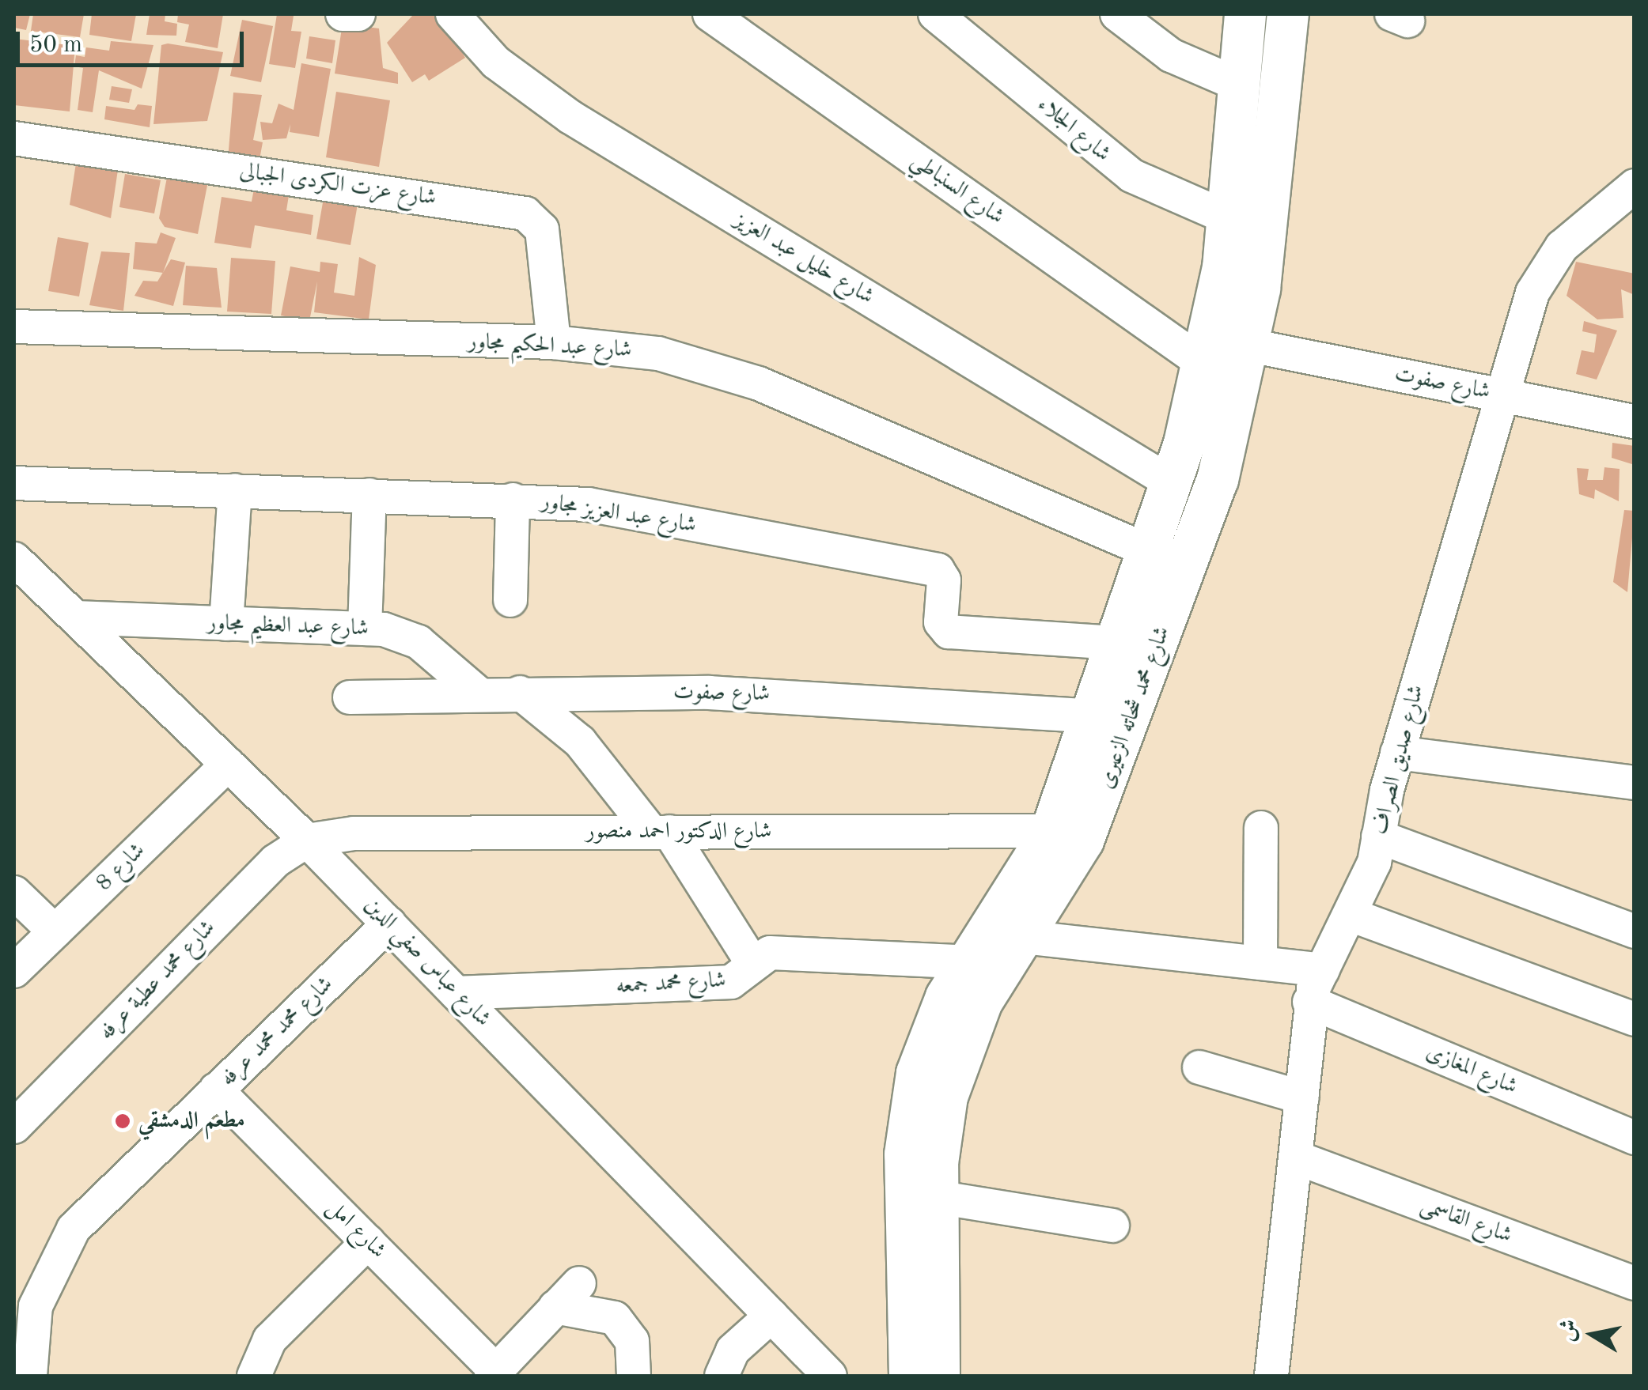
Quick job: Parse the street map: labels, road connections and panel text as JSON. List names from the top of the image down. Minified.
{"streets":{"street":["شارع الجلاء","شارع عزت الكردى الجبالى","شارع السنباطي","شارع خليل عبد العزيز","شارع عبد الحكيم مجاور","شارع صفوت","شارع عبد العزيز مجاور","شارع عبد العظيم مجاور","شارع محمد شحاته الزعيرى","شارع صديق الصراف","شارع الدكتور احمد منصور","شارع 8","شارع عباس صفي الدين","شارع محمد عطية عرفه","شارع محمد جمعه","شارع محمد محمد عرفه","شارع المغازى","شارع القاسمى","شارع امل"]},"crossings":[["شارع الجلاء","شارع محمد شحاته الزعيرى"],["شارع عزت الكردى الجبالى","شارع عبد الحكيم مجاور"],["شارع السنباطي","شارع محمد شحاته الزعيرى"],["شارع خليل عبد العزيز","شارع محمد شحاته الزعيرى"],["شارع عبد الحكيم مجاور","شارع محمد شحاته الزعيرى"],["شارع صفوت","شارع عبد العظيم مجاور"],["شارع صفوت","شارع محمد شحاته الزعيرى"],["شارع صفوت","شارع صديق الصراف"],["شارع عبد العزيز مجاور","شارع محمد شحاته الزعيرى"],["شارع عبد العظيم مجاور","شارع عباس صفي الدين"],["شارع محمد شحاته الزعيرى","شارع الدكتور احمد منصور"],["شارع محمد شحاته الزعيرى","شارع محمد جمعه"],["شارع صديق الصراف","شارع المغازى"],["شارع صديق الصراف","شارع القاسمى"],["شارع الدكتور احمد منصور","شارع عباس صفي الدين"],["شارع الدكتور احمد منصور","شارع محمد عطية عرفه"],["شارع 8","شارع عباس صفي الدين"],["شارع عباس صفي الدين","شارع محمد عطية عرفه"],["شارع عباس صفي الدين","شارع محمد جمعه"],["شارع عباس صفي الدين","شارع محمد محمد عرفه"],["شارع محمد محمد عرفه","شارع امل"]],"places":["مطعم الدمشقي"],"scale_bar":"50 m","north":"left"}
